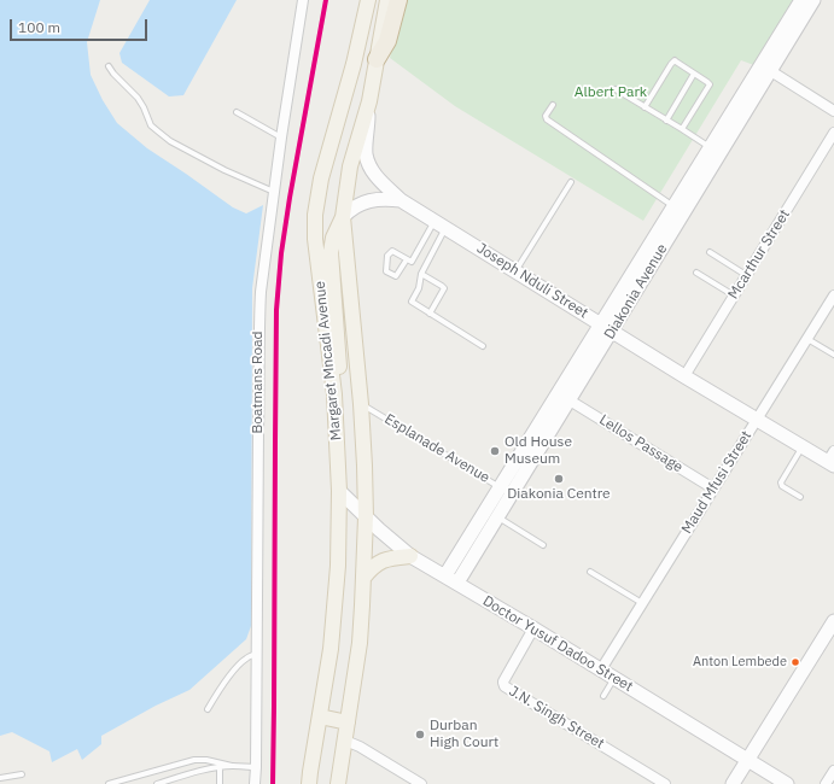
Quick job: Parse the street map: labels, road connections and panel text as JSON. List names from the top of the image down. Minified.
{"streets":{"main road":["Margaret Mncadi Avenue"],"street":["Mcarthur Street","Joseph Nduli Street","Diakonia Avenue","Boatmans Road","Lellos Passage","Maud Mfusi Street","Doctor Yusuf Dadoo Street","J.N. Singh Street"],"lane":["Esplanade Avenue"]},"crossings":[["Mcarthur Street","Joseph Nduli Street"],["Joseph Nduli Street","Diakonia Avenue"],["Joseph Nduli Street","Margaret Mncadi Avenue"],["Joseph Nduli Street","Maud Mfusi Street"],["Diakonia Avenue","Lellos Passage"],["Diakonia Avenue","Esplanade Avenue"],["Diakonia Avenue","Doctor Yusuf Dadoo Street"],["Margaret Mncadi Avenue","Esplanade Avenue"],["Margaret Mncadi Avenue","Doctor Yusuf Dadoo Street"],["Lellos Passage","Maud Mfusi Street"],["Maud Mfusi Street","Doctor Yusuf Dadoo Street"],["Doctor Yusuf Dadoo Street","J.N. Singh Street"]],"parks":["Albert Park"],"places":["Old House Museum","Diakonia Centre","Anton Lembede","Durban High Court"],"scale_bar":"100 m"}
